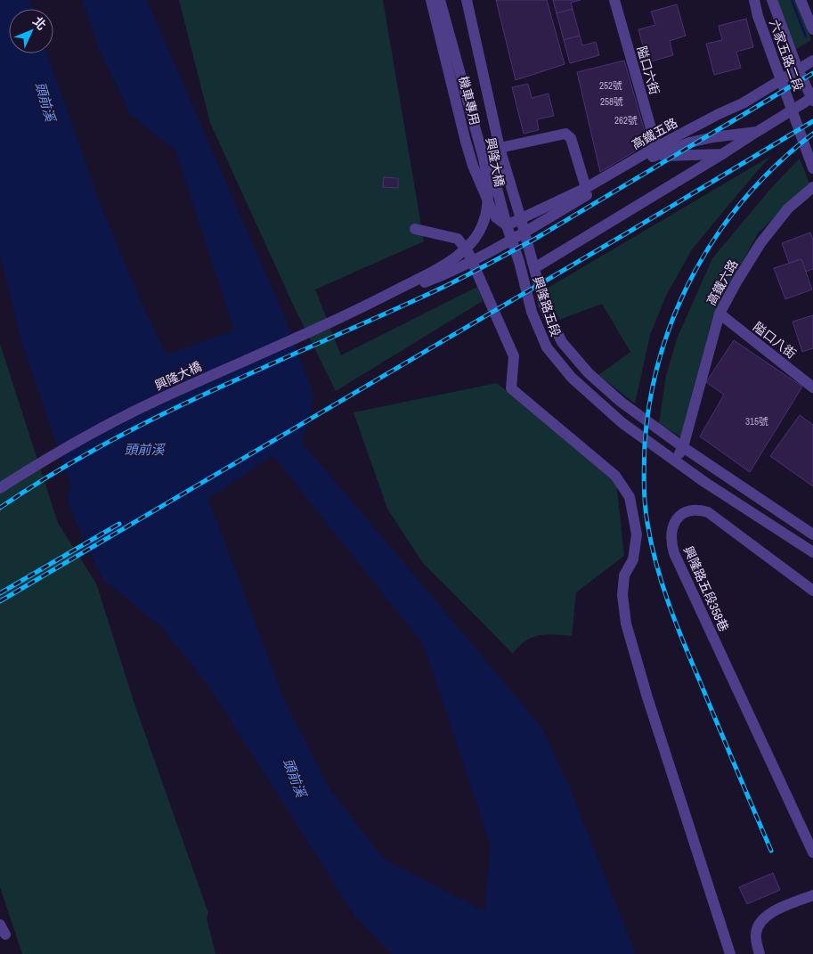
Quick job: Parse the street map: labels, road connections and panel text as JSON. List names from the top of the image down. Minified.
{"streets":{"street":["六家五路二段","隘口六街","機車專用","高鐵五路","興隆大橋","高鐵六路","興隆路五段","隘口八街","興隆路五段358巷"]},"crossings":[["六家五路二段","高鐵五路"],["隘口六街","高鐵五路"],["機車專用","高鐵五路"],["機車專用","興隆路五段"],["高鐵五路","興隆大橋"],["高鐵五路","興隆路五段"],["高鐵六路","興隆路五段"],["高鐵六路","隘口八街"]],"water":["頭前溪"],"house_numbers":["252號","258號","262號","315號"],"north":"top right"}
